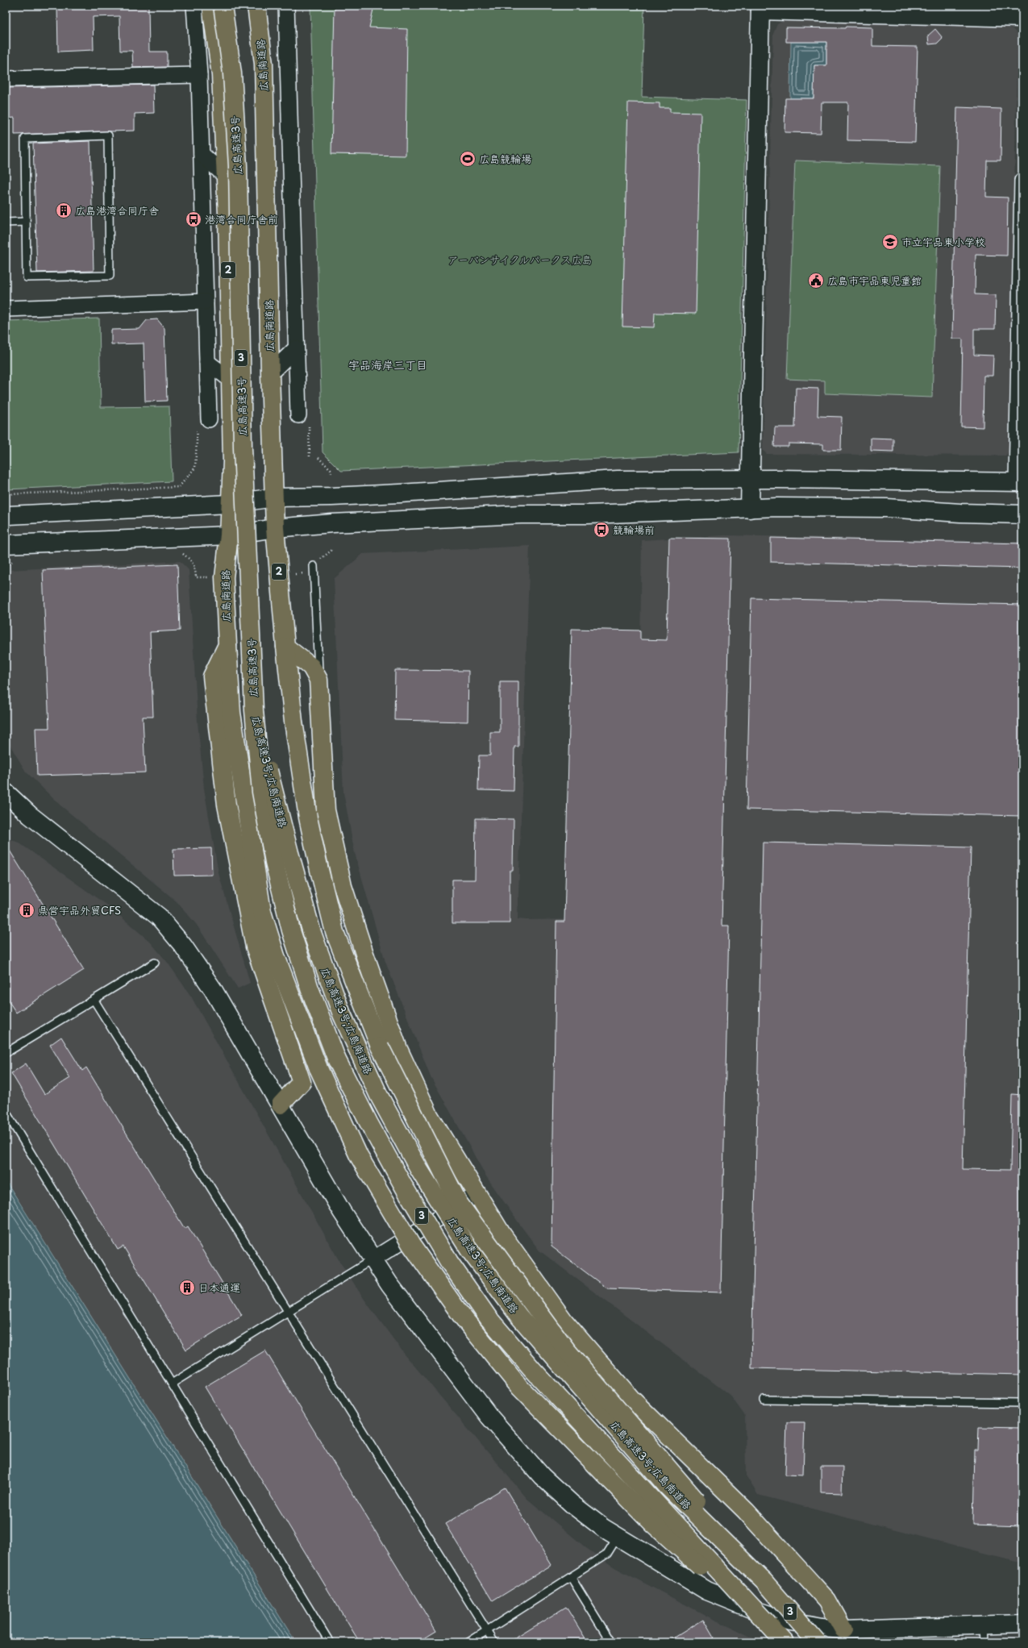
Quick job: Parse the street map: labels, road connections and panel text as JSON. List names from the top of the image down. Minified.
{"streets":{"highway":["広島南道路","広島高速3号","2","3","広島高速3号;広島南道路"]},"crossings":[["広島南道路","広島高速3号;広島南道路"],["広島高速3号","広島高速3号;広島南道路"]],"districts":["宇品海岸三丁目"],"parks":["アーバンサイクルパークス広島"],"places":{"sports":["広島競輪場"],"building":["広島港湾合同庁舎","県営宇品外貿CFS","日本通運"],"bus stop":["港湾合同庁舎前","競輪場前"],"school or university":["市立宇品東小学校"],"public building":["広島市宇品東児童館"]}}
